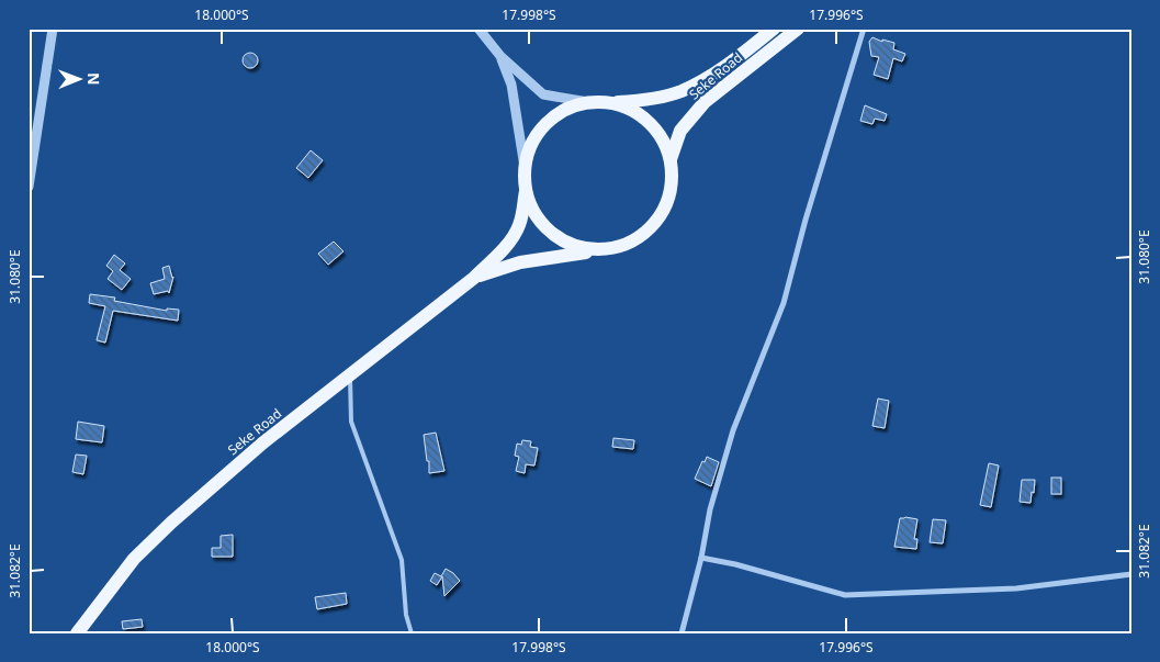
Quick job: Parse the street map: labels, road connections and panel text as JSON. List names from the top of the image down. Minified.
{"streets":{"main road":["Seke Road"]},"north":"right","coordinates":["18.000°S","17.998°S","17.996°S","31.080°E","31.082°E"]}
